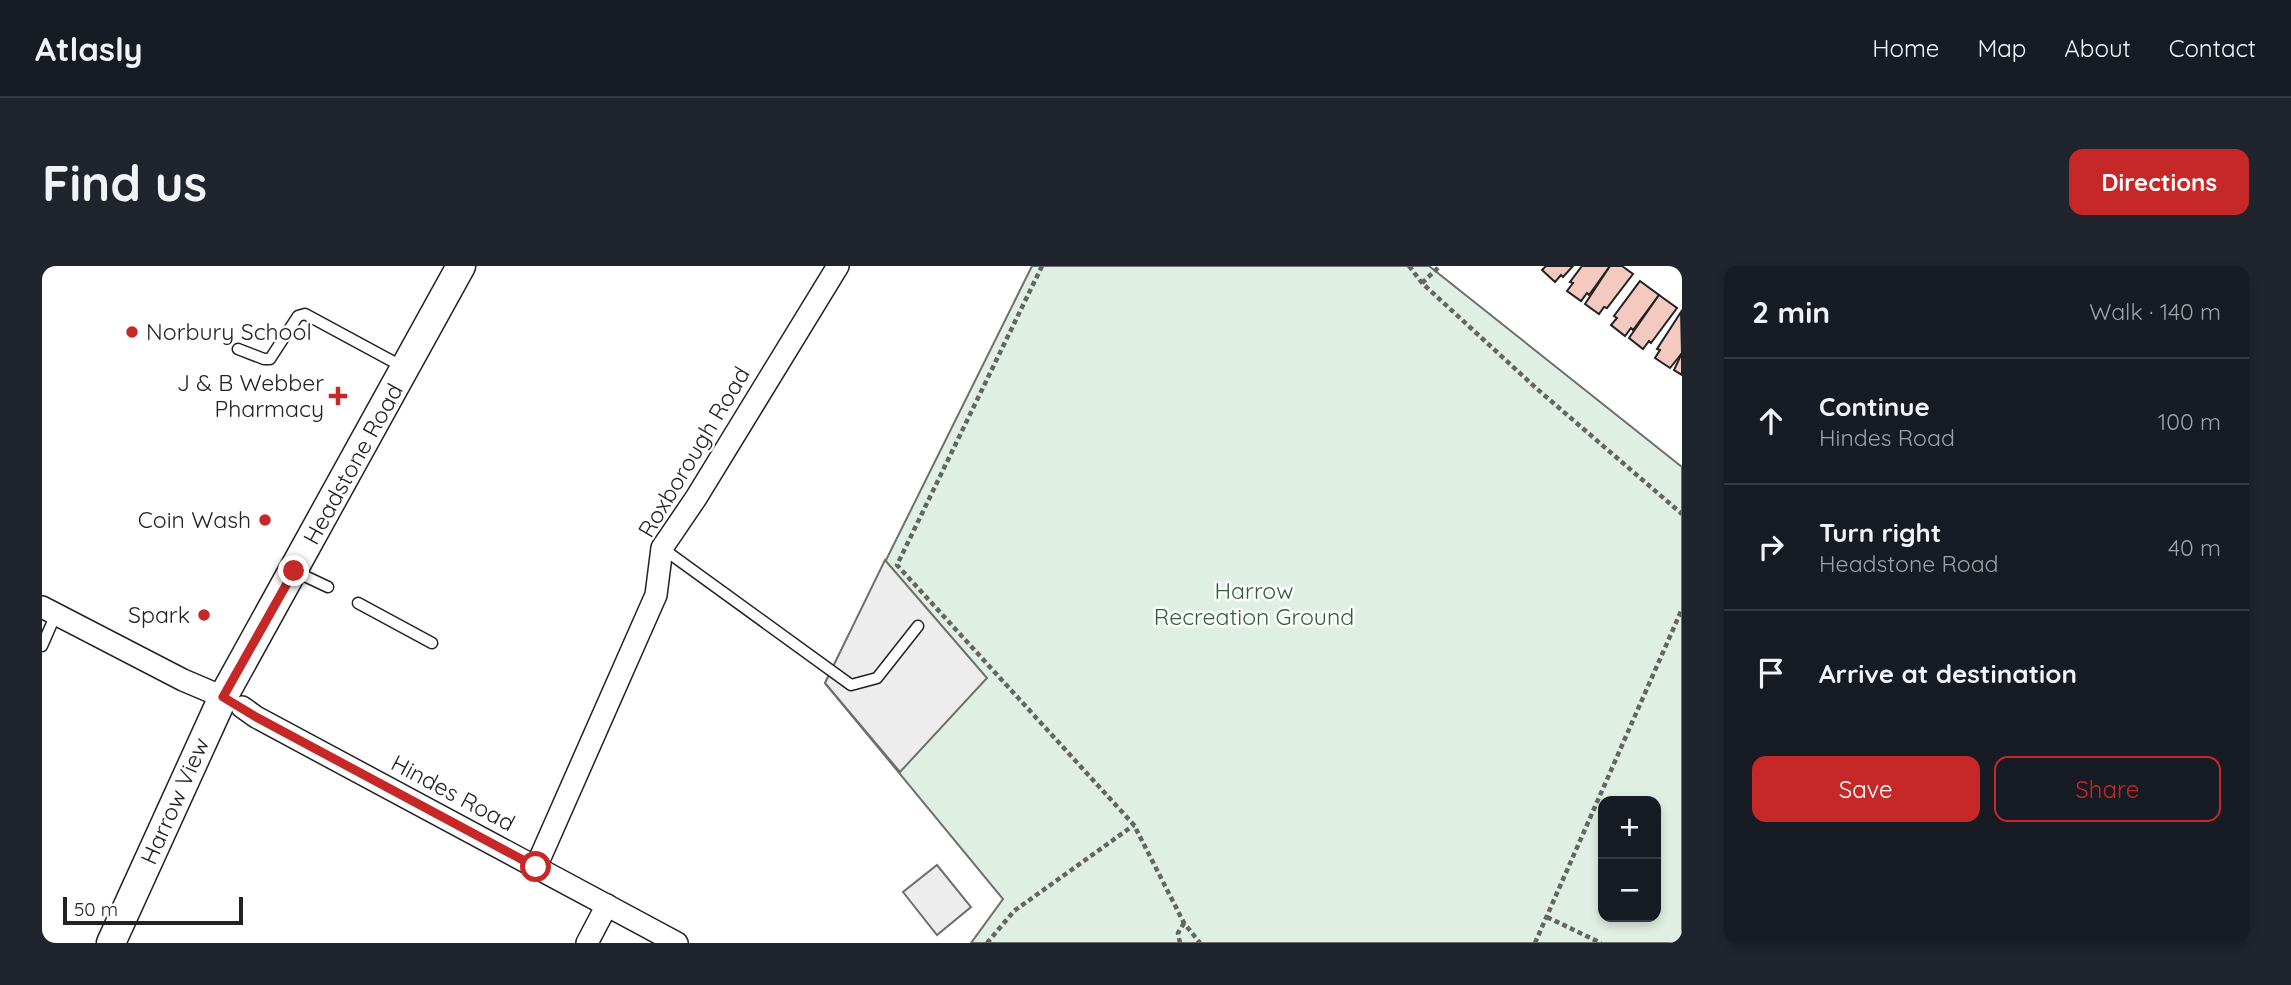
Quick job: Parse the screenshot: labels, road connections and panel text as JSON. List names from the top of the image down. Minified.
{"streets":{"street":["Roxborough Road","Headstone Road","Hindes Road","Harrow View"]},"crossings":[["Roxborough Road","Hindes Road"],["Headstone Road","Hindes Road"],["Headstone Road","Harrow View"],["Hindes Road","Harrow View"]],"parks":["Harrow Recreation Ground"],"places":{"other":["Norbury School","Coin Wash","Spark"],"health":["J & B Webber Pharmacy"]},"scale_bar":"50 m","page":{"header":"Atlasly","nav":["Home","Map","About","Contact"],"buttons":["Directions",["Save","Share"]],"title":"Find us","heading":["2 min","Walk · 140 m"],"list":[["Continue","Hindes Road","100 m"],["Turn right","Headstone Road","40 m"],"Arrive at destination"],"map_buttons":["+","−"],"scale":"50 m"}}
